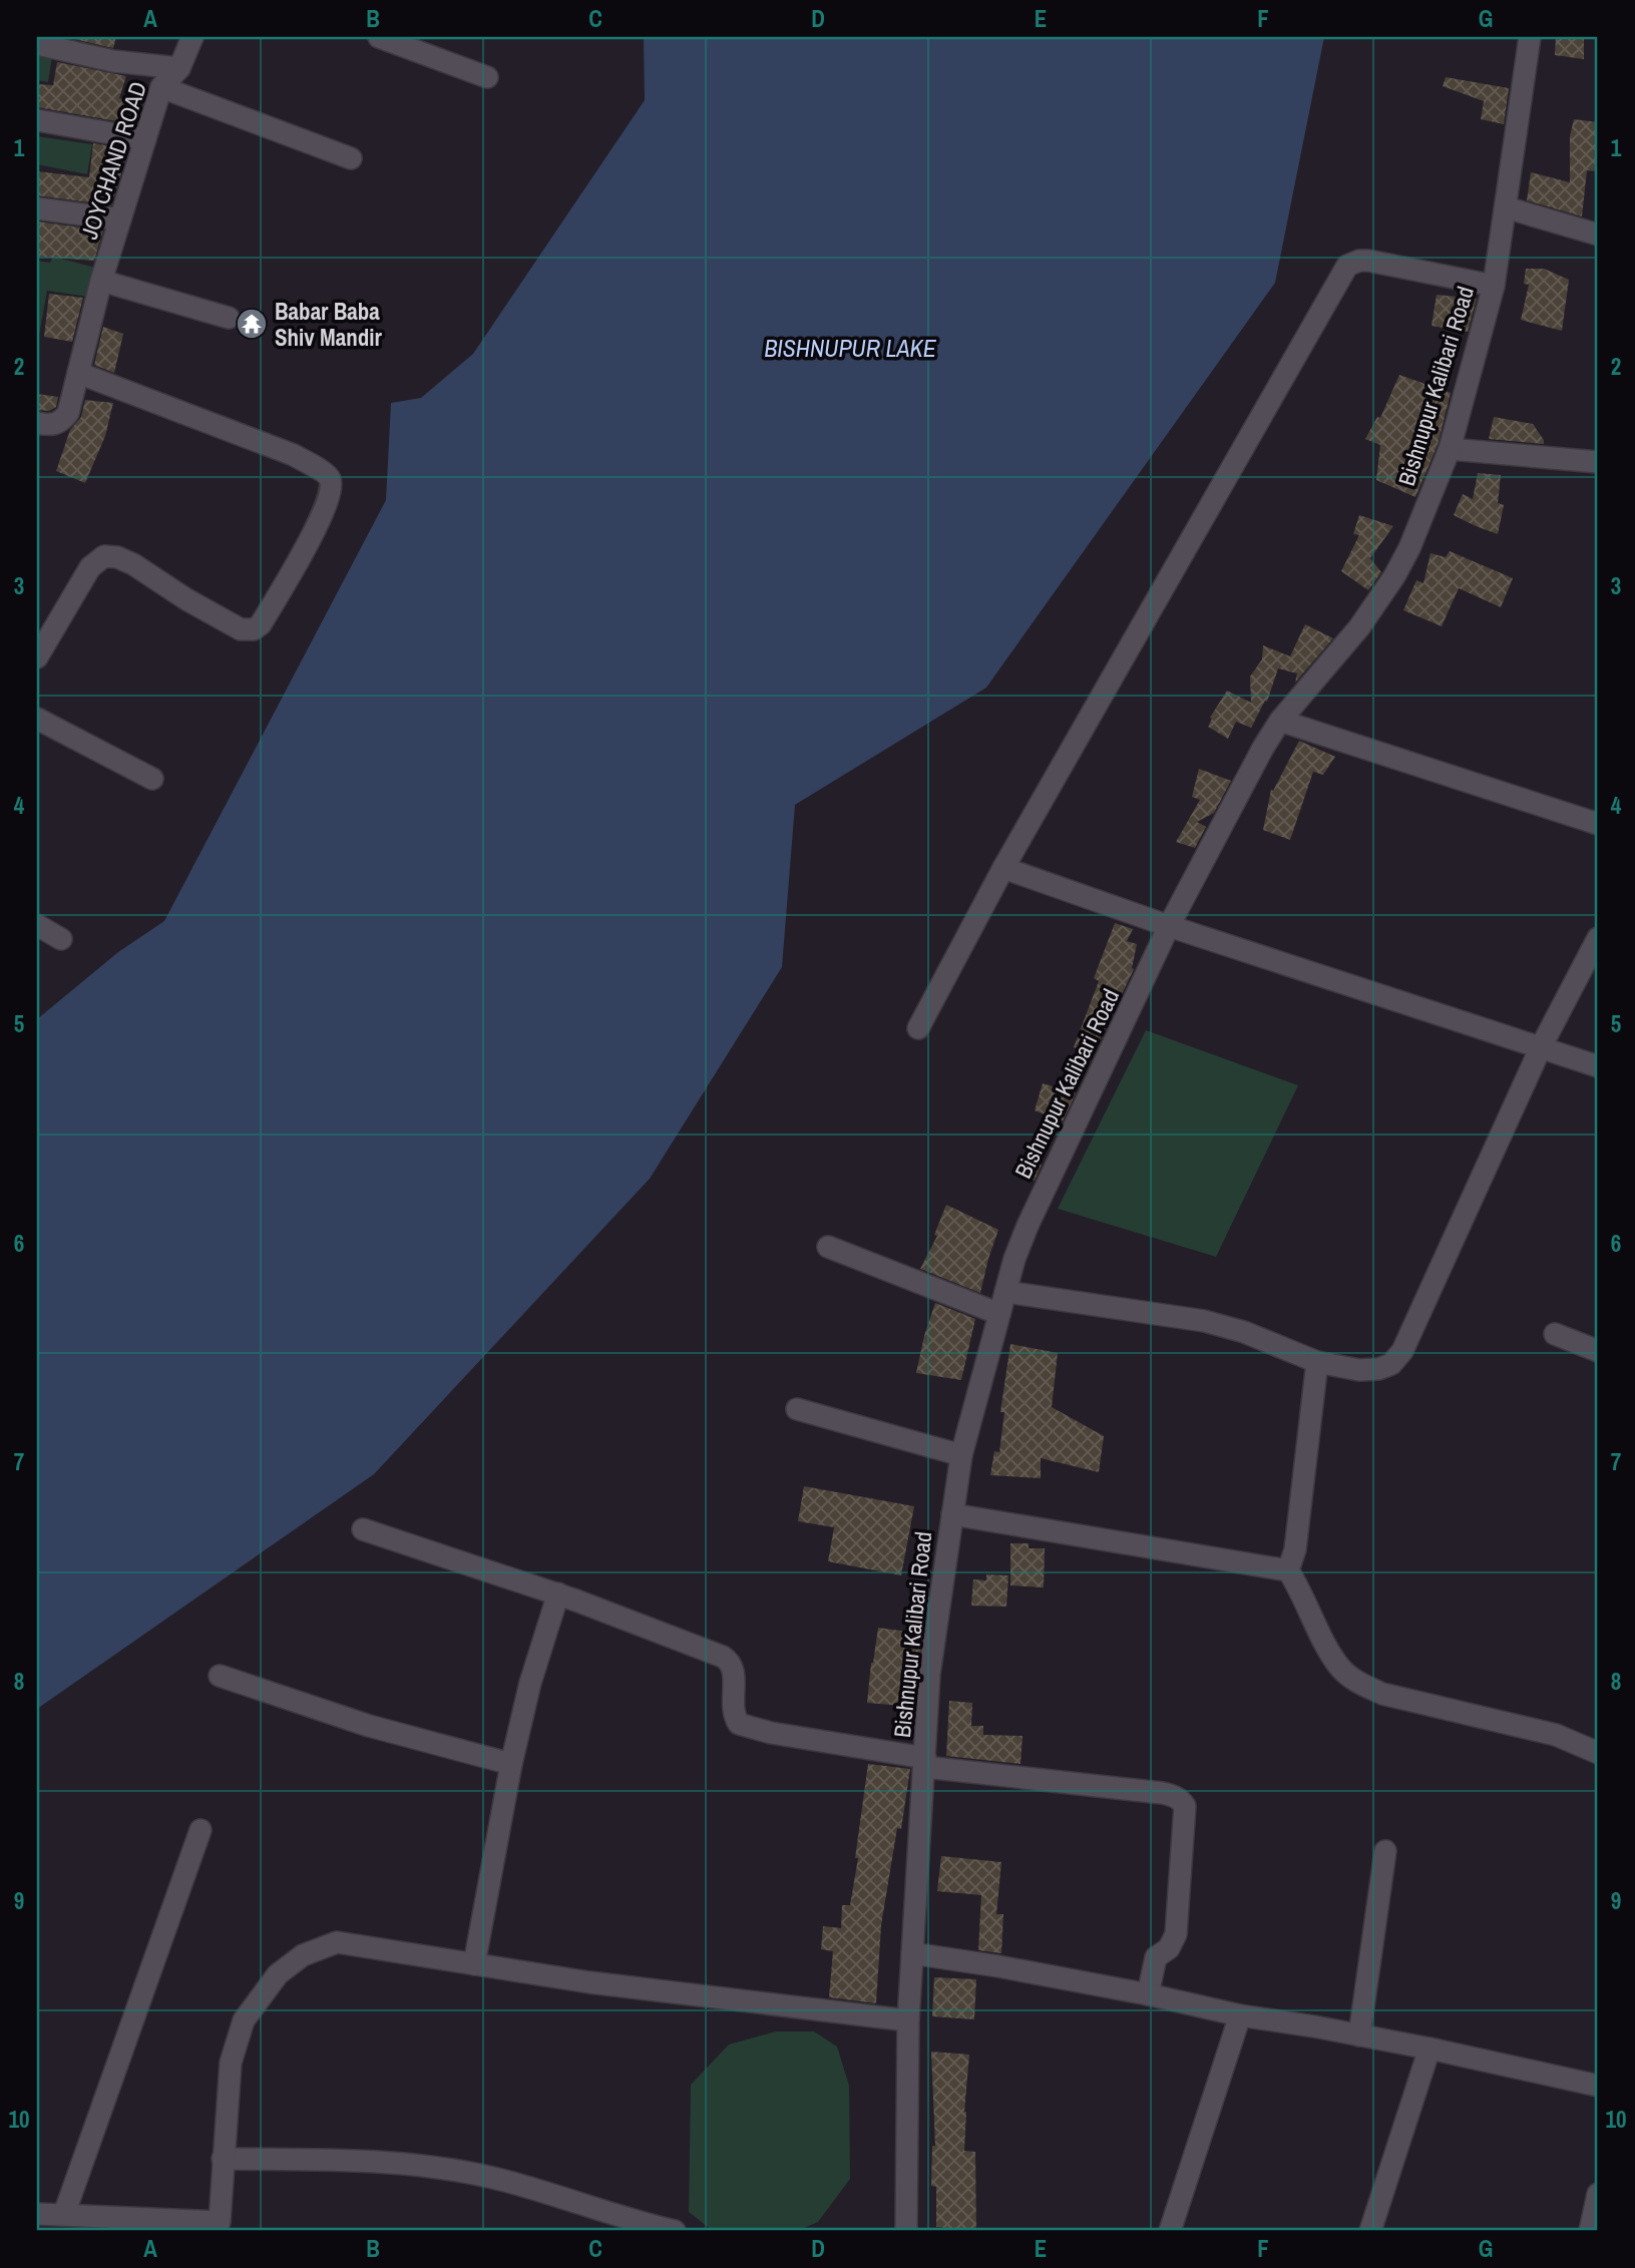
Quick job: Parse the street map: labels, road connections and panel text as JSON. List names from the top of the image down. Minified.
{"streets":{"street":["JOYCHAND ROAD","Bishnupur Kalibari Road"]},"water":["BISHNUPUR LAKE"],"places":{"temple":["Babar Baba Shiv Mandir"]},"grid":{"columns":["A","B","C","D","E","F","G"],"rows":["1","2","3","4","5","6","7","8","9","10"]}}
